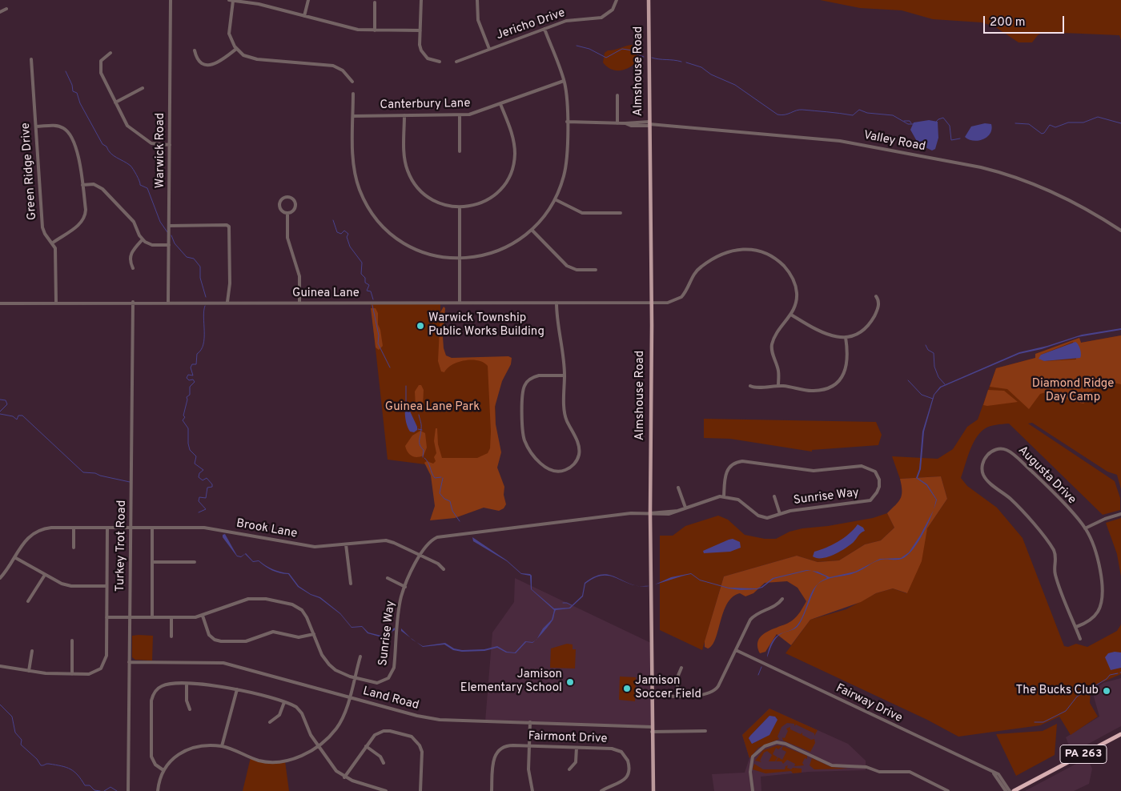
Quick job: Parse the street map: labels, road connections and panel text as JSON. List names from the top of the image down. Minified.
{"streets":{"highway":["PA 263"],"main road":["Almshouse Road"],"street":["Jericho Drive","Canterbury Lane","Valley Road","Warwick Road","Green Ridge Drive","Guinea Lane","Augusta Drive","Sunrise Way","Brook Lane","Turkey Trot Road","Land Road","Fairway Drive","Fairmont Drive"]},"crossings":[["Almshouse Road","Valley Road"],["Almshouse Road","Guinea Lane"],["Almshouse Road","Sunrise Way"],["Almshouse Road","Land Road"],["Warwick Road","Guinea Lane"],["Green Ridge Drive","Guinea Lane"],["Guinea Lane","Turkey Trot Road"],["Sunrise Way","Brook Lane"],["Sunrise Way","Turkey Trot Road"],["Brook Lane","Turkey Trot Road"],["Turkey Trot Road","Land Road"]],"parks":["Diamond Ridge Day Camp","Guinea Lane Park"],"places":["Warwick Township Public Works Building","Jamison Elementary School","Jamison Soccer Field","The Bucks Club"],"scale_bar":"200 m"}
